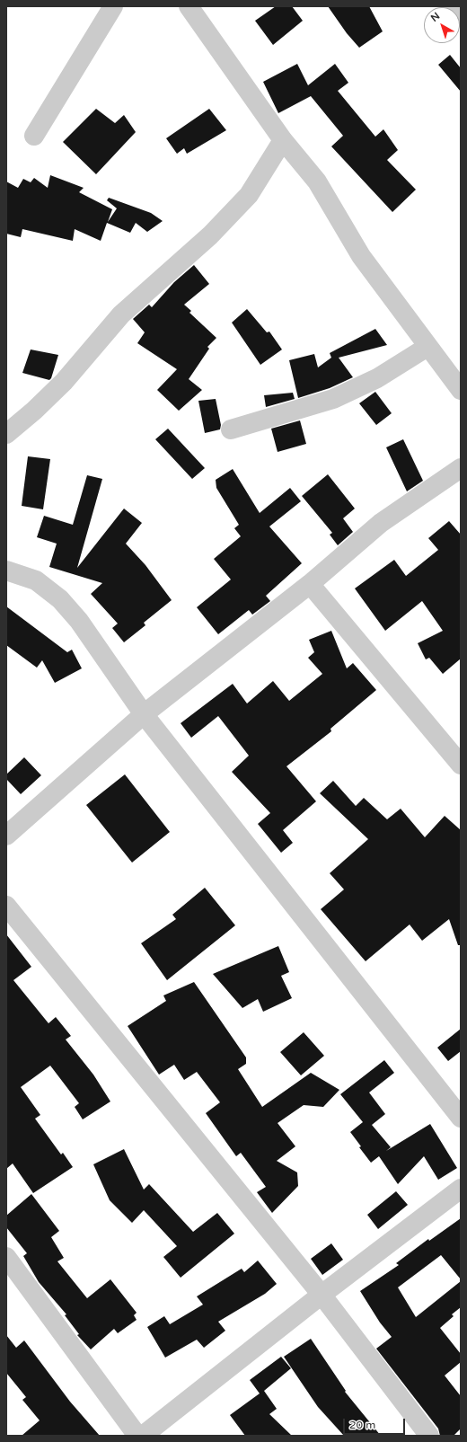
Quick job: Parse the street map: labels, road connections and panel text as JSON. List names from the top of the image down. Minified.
{"scale_bar":"20 m","north":"top left"}
